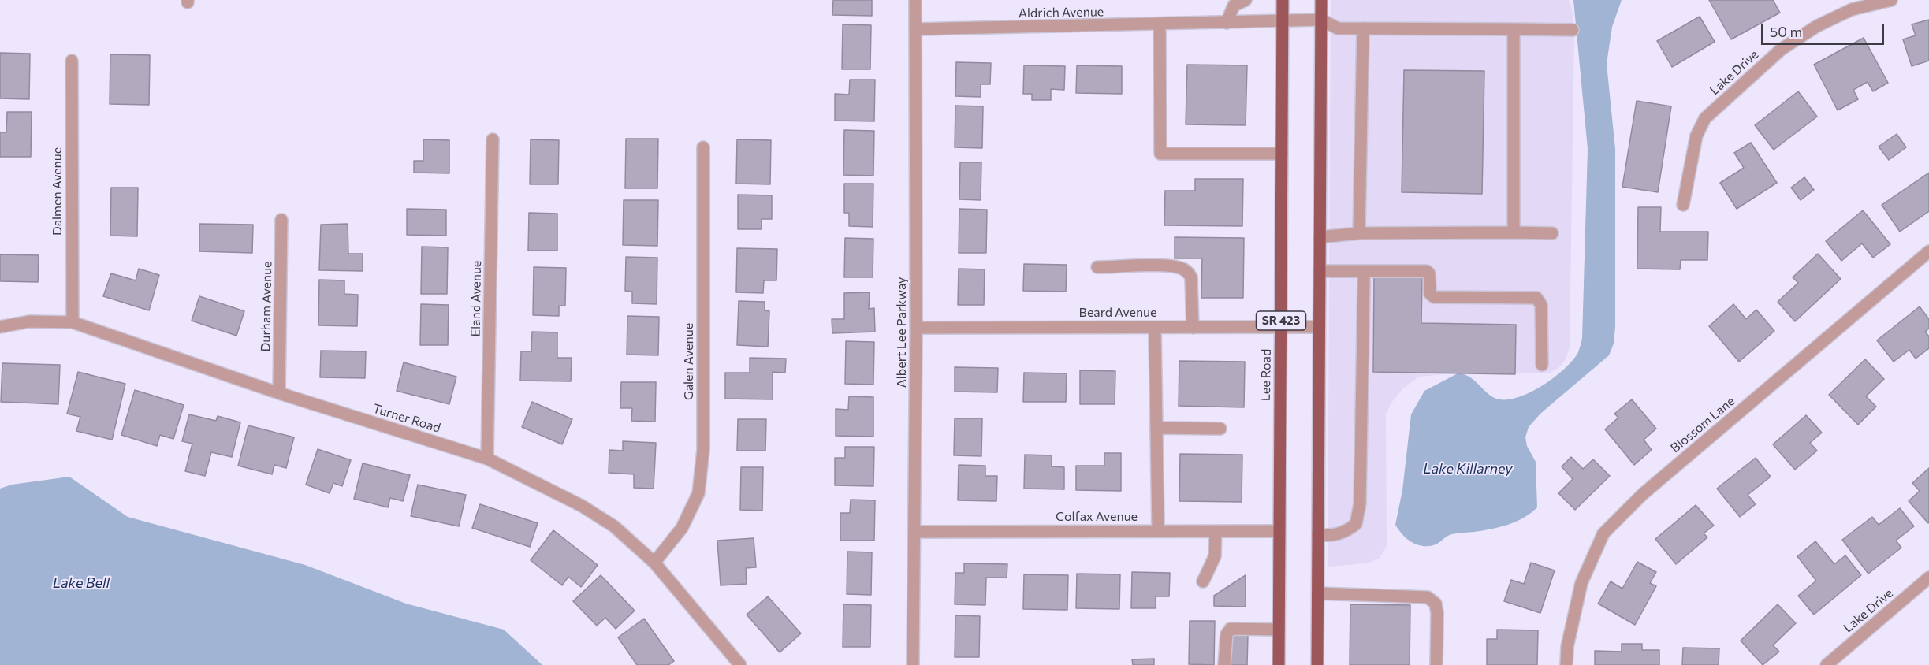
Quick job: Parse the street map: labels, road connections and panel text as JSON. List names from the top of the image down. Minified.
{"streets":{"main road":["SR 423","Lee Road"],"street":["Aldrich Avenue","Lake Drive","Dalmen Avenue","Eland Avenue","Durham Avenue","Beard Avenue","Albert Lee Parkway","Galen Avenue","Turner Road","Blossom Lane","Colfax Avenue"]},"crossings":[["Aldrich Avenue","SR 423"],["Aldrich Avenue","Albert Lee Parkway"],["Aldrich Avenue","Lee Road"],["Dalmen Avenue","Turner Road"],["Eland Avenue","Turner Road"],["Durham Avenue","Turner Road"],["Beard Avenue","SR 423"],["Beard Avenue","Albert Lee Parkway"],["Beard Avenue","Lee Road"],["Albert Lee Parkway","Colfax Avenue"],["Galen Avenue","Turner Road"],["Lee Road","Colfax Avenue"]],"water":["Lake Killarney","Lake Bell"],"scale_bar":"50 m"}
